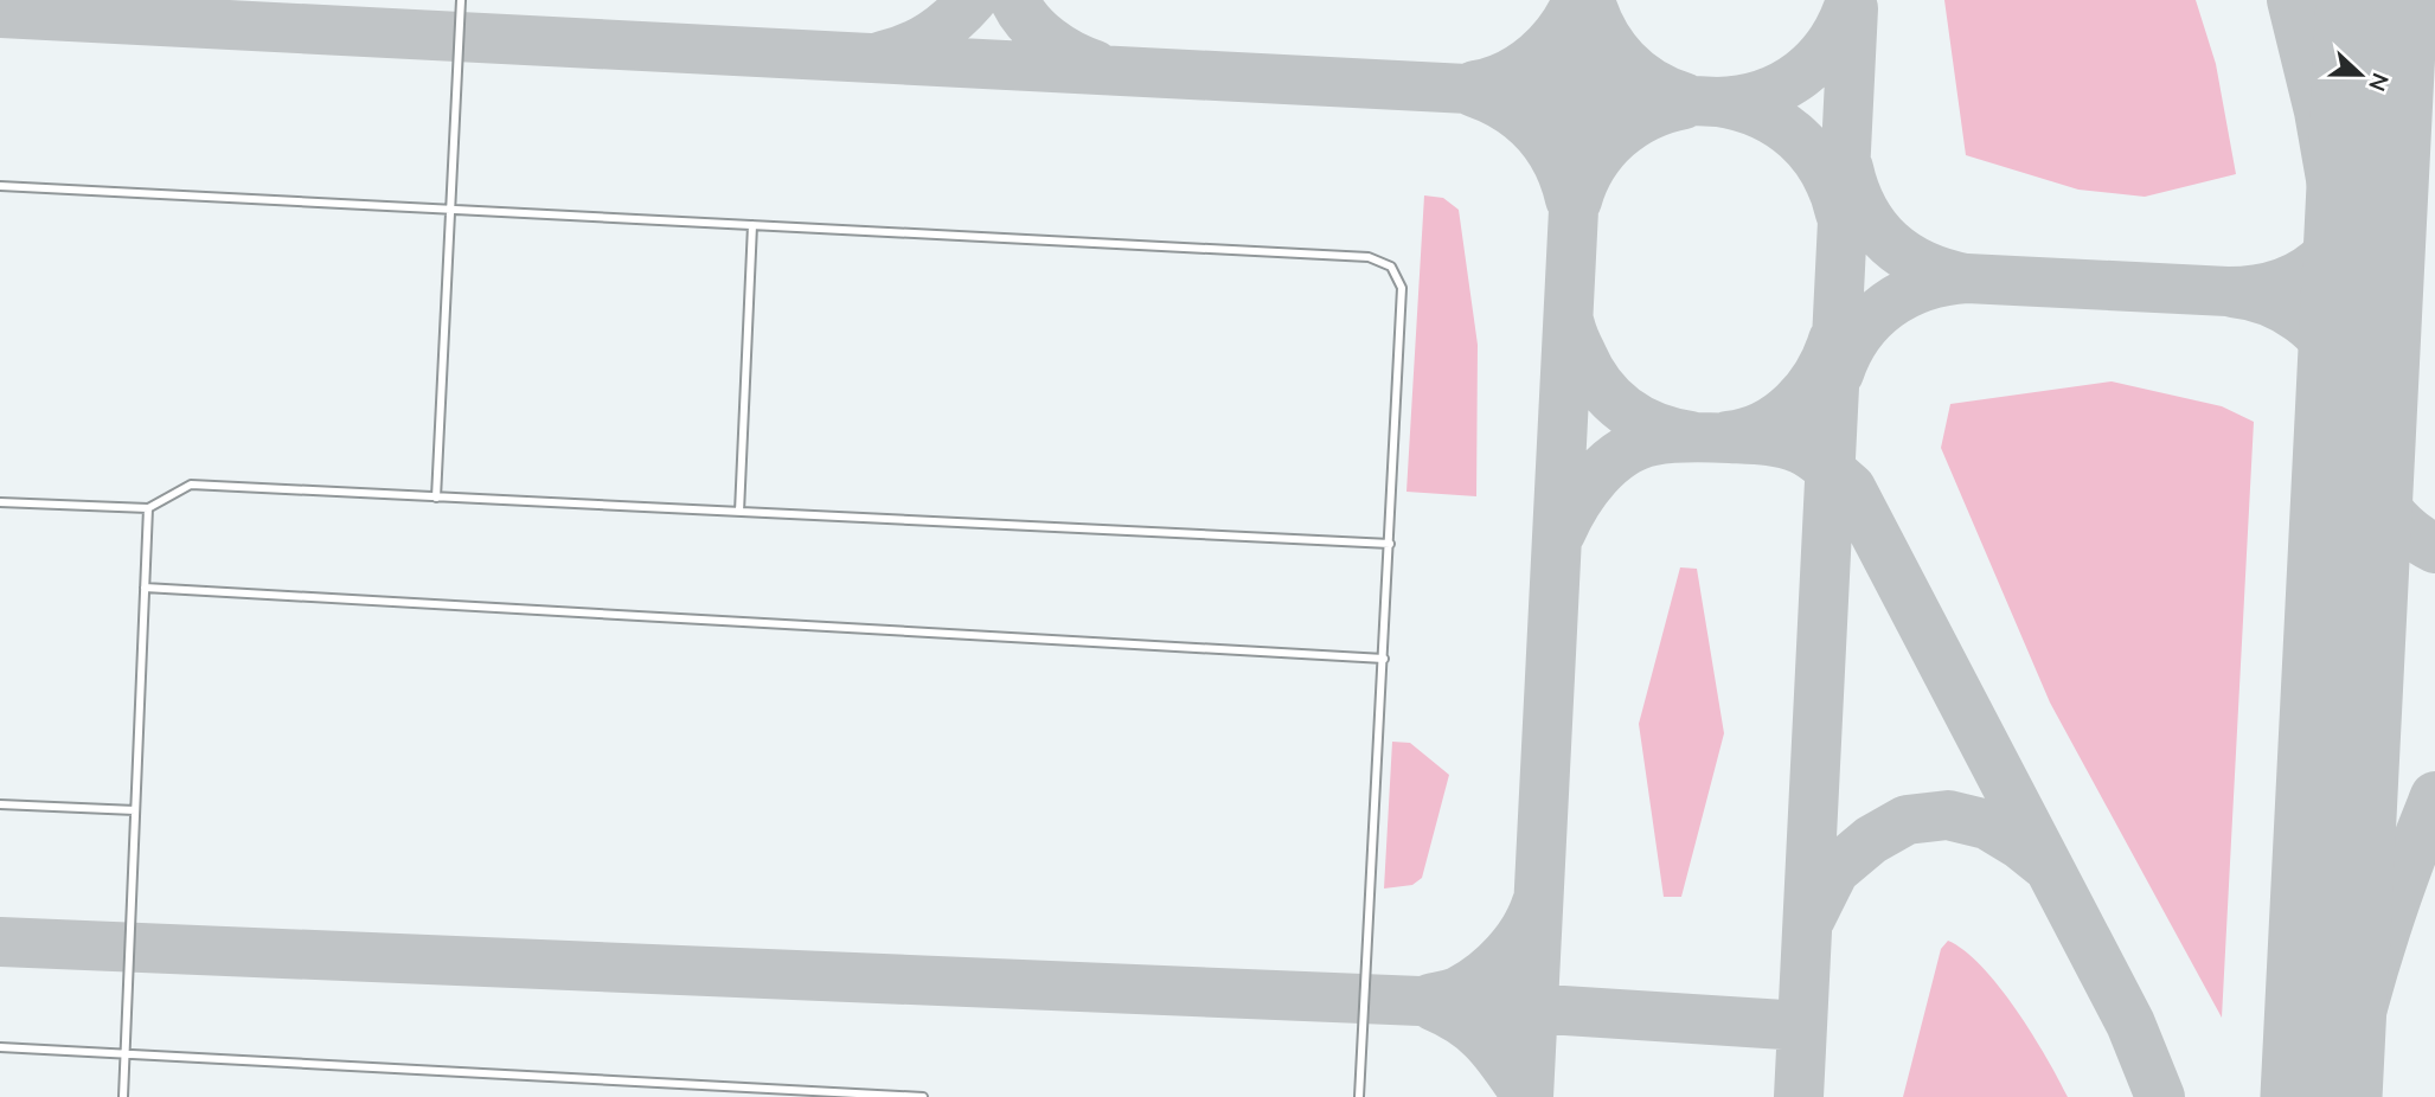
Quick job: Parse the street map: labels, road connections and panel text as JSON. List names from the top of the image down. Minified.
{"north":"right"}
